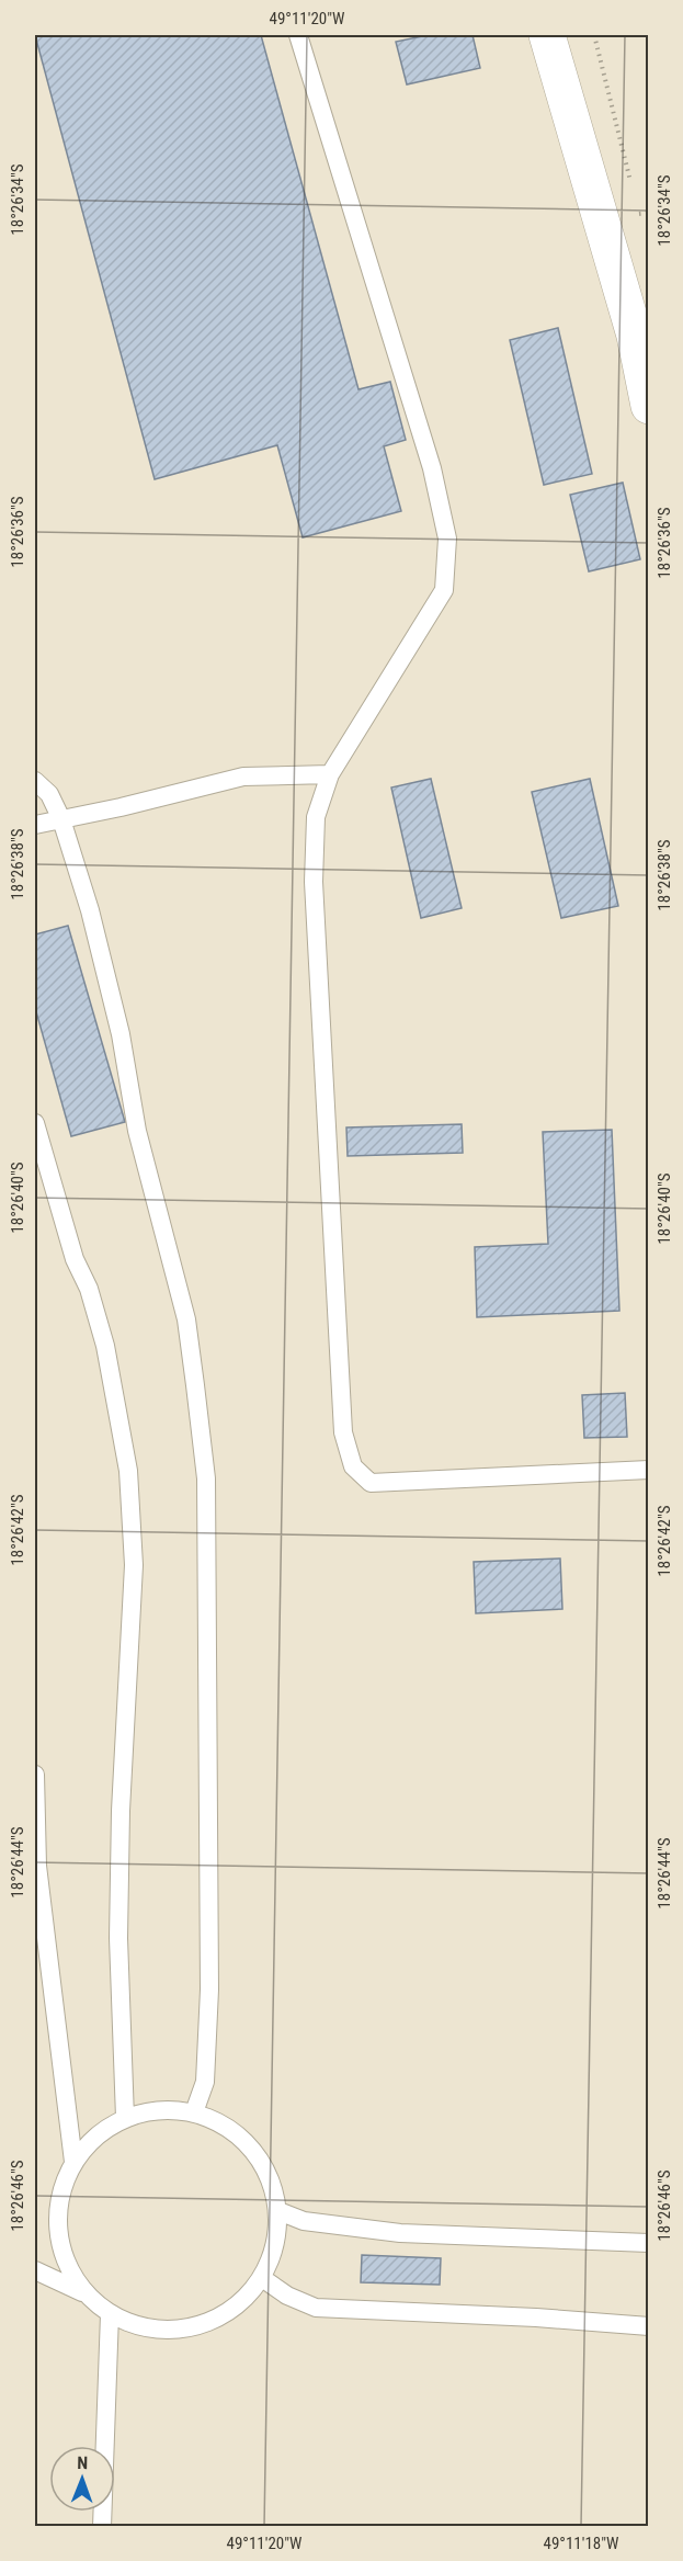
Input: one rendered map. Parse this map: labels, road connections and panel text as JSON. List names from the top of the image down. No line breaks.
{"north":"top","coordinates":["49°11'20\"W","18°26'34\"S","18°26'36\"S","18°26'38\"S","18°26'40\"S","18°26'42\"S","18°26'44\"S","18°26'46\"S","49°11'18\"W"]}
